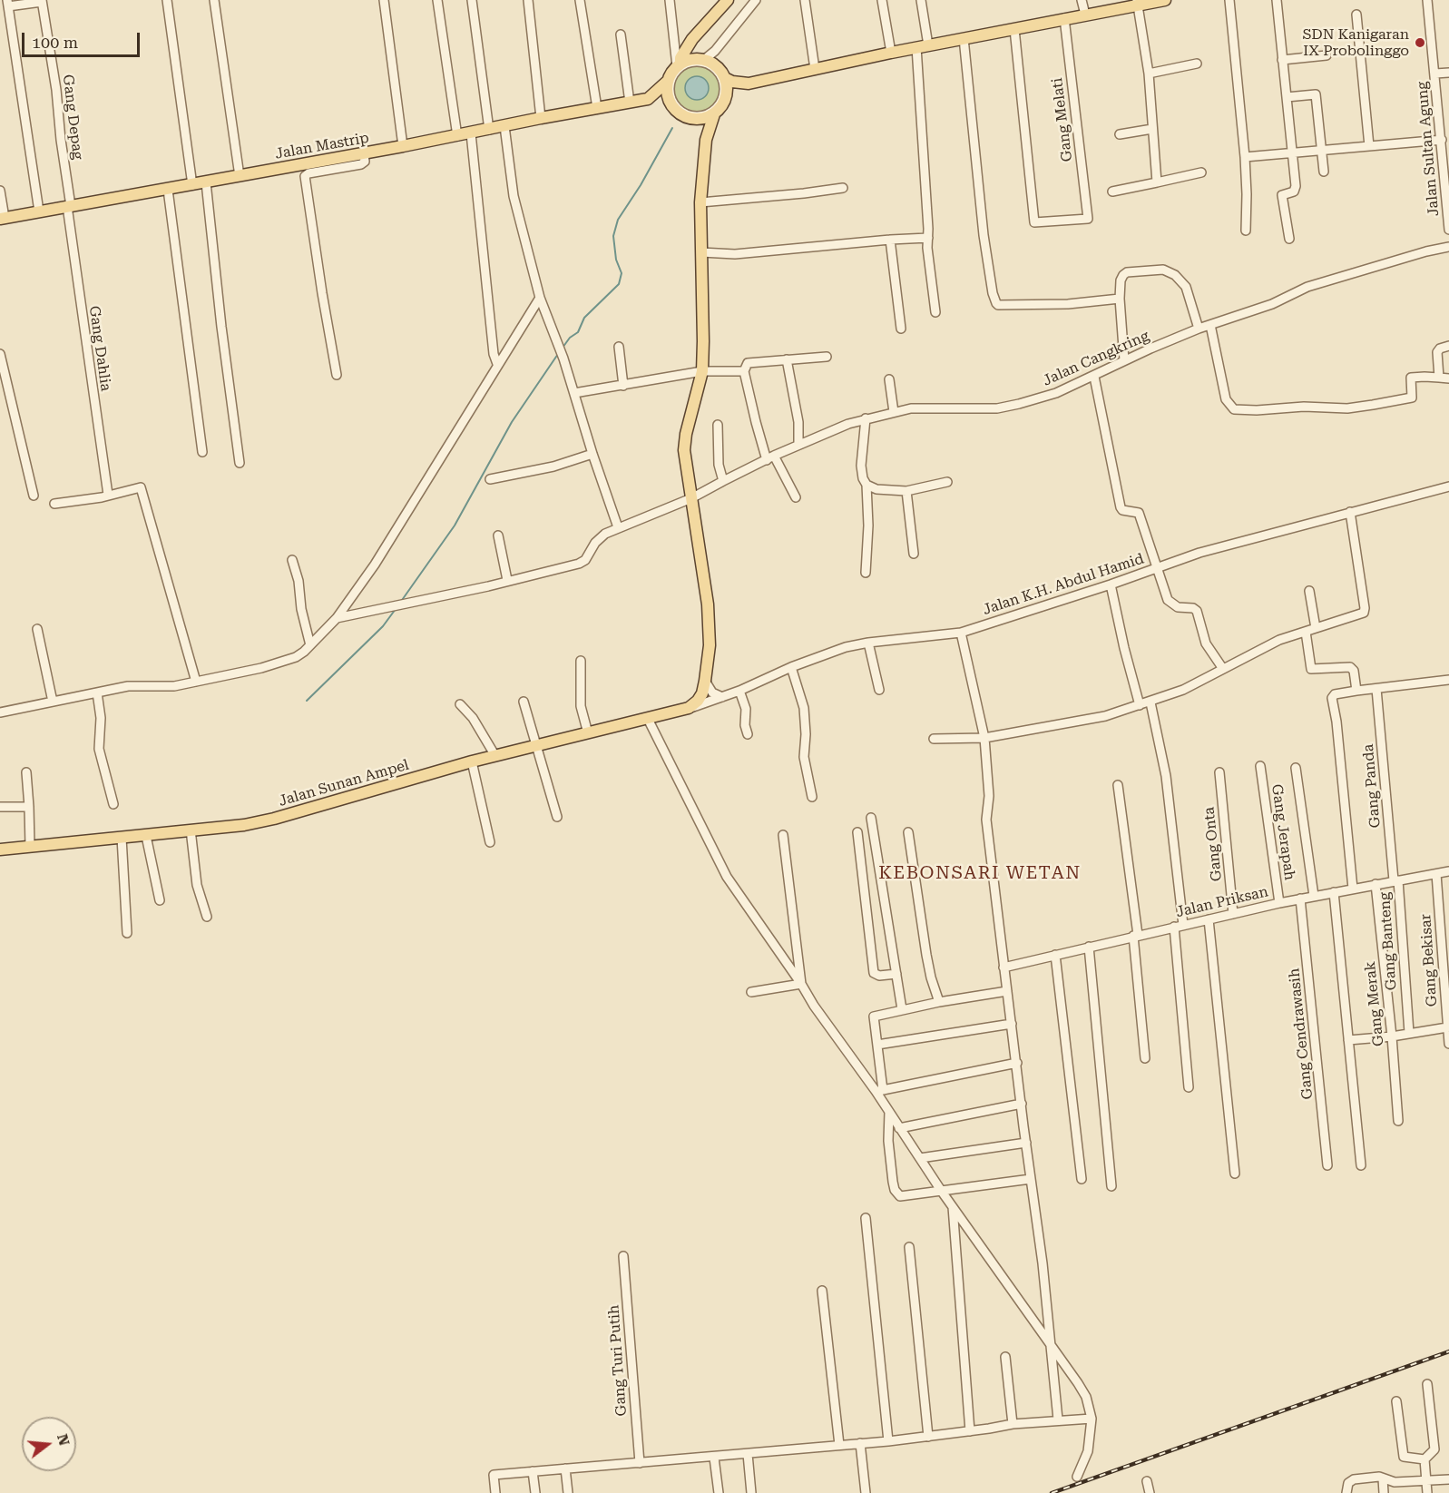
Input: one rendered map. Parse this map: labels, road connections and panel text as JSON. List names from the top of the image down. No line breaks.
{"streets":{"main road":["Jalan Mastrip","Jalan Sunan Ampel"],"street":["Gang Depag","Gang Melati","Jalan Sultan Agung","Gang Dahlia","Jalan Cangkring","Jalan K.H. Abdul Hamid","Gang Panda","Gang Jerapah","Gang Onta","Jalan Priksan","Gang Banteng","Gang Bekisar","Gang Merak","Gang Cendrawasih","Gang Turi Putih"]},"crossings":[["Gang Depag","Jalan Mastrip"],["Gang Depag","Gang Dahlia"],["Jalan Mastrip","Gang Dahlia"],["Jalan K.H. Abdul Hamid","Jalan Sunan Ampel"],["Gang Panda","Jalan Priksan"],["Gang Panda","Gang Banteng"],["Gang Jerapah","Jalan Priksan"],["Gang Onta","Jalan Priksan"],["Jalan Priksan","Gang Banteng"],["Jalan Priksan","Gang Bekisar"],["Jalan Priksan","Gang Merak"],["Jalan Priksan","Gang Cendrawasih"]],"districts":["KEBONSARI WETAN"],"places":["SDN Kanigaran IX Probolinggo"],"scale_bar":"100 m","north":"right"}
